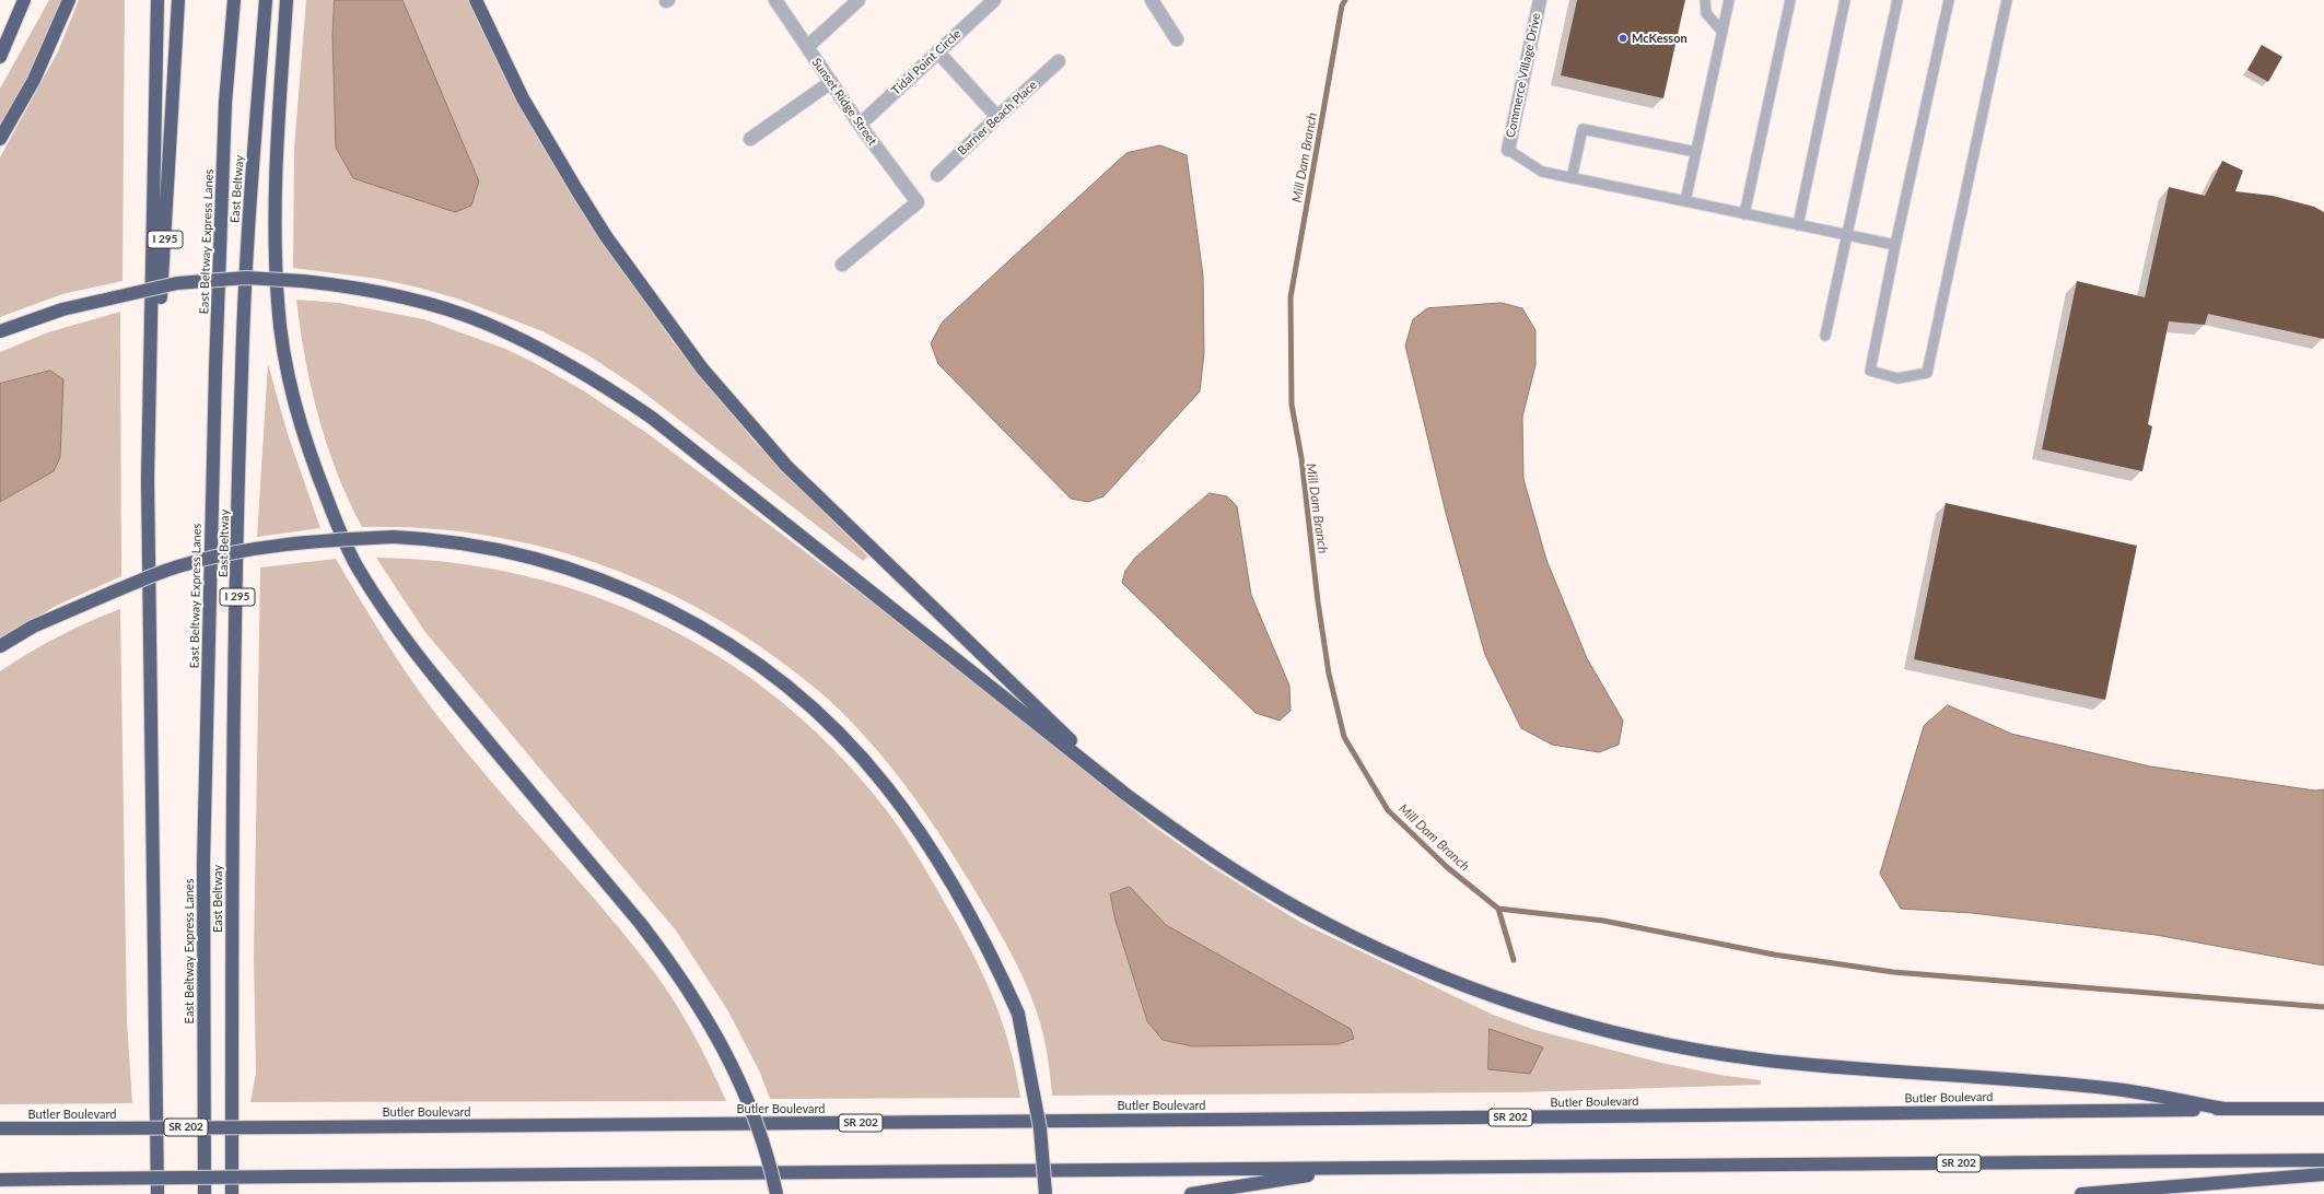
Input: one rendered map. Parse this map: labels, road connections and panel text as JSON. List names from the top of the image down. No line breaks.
{"streets":{"highway":["East Beltway","I 295","East Beltway Express Lanes","Butler Boulevard","SR 202"],"street":["Tidal Point Circle","Commerce Village Drive","Sunset Ridge Street","Barrier Beach Place"]},"crossings":[["Tidal Point Circle","Sunset Ridge Street"]],"water":["Mill Dam Branch"],"places":["McKesson"]}
